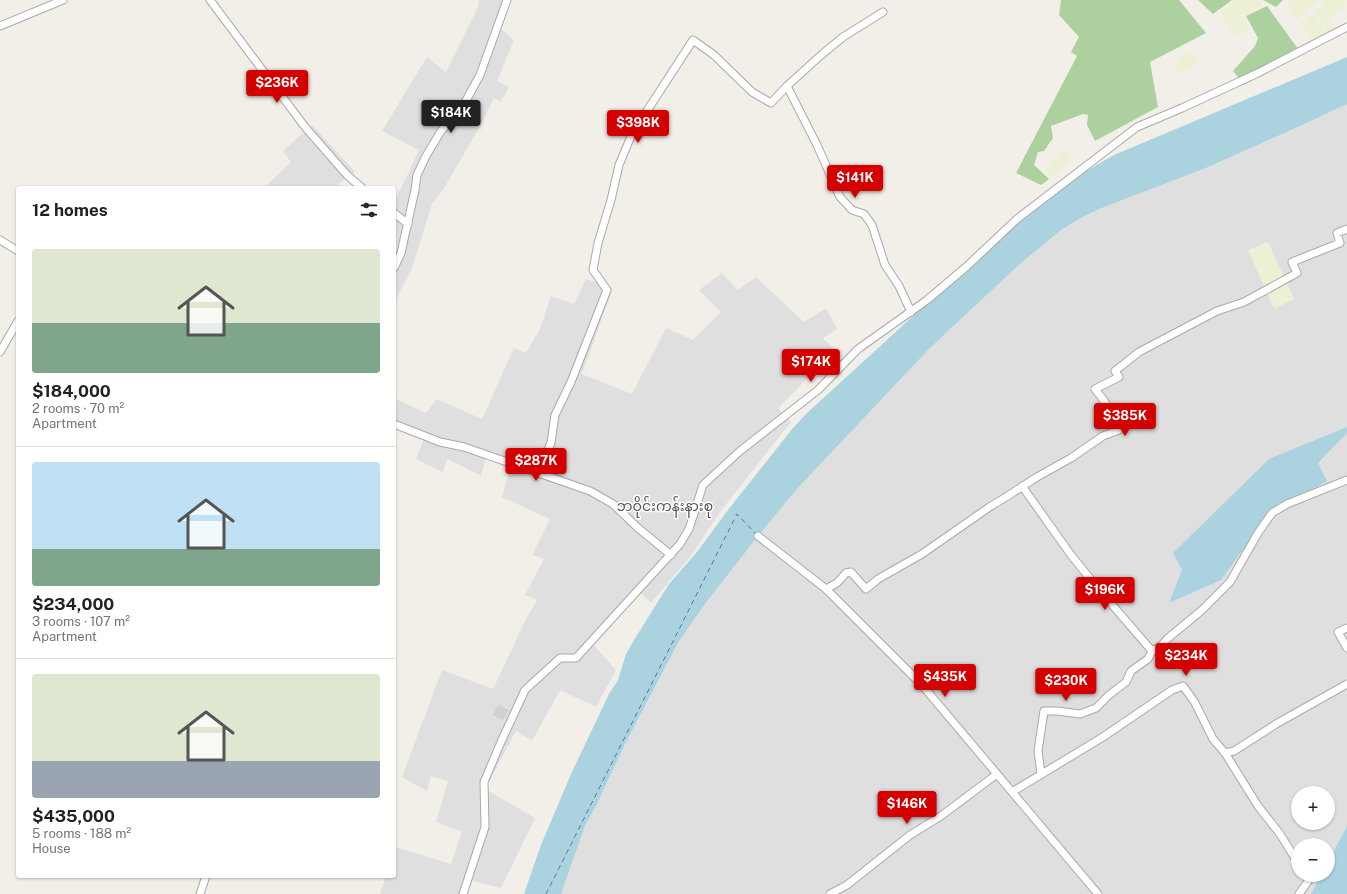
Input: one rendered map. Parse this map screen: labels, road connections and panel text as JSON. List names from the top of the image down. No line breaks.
{"districts":["ဘဝိုင်းကန်းနားစု"],"page":{"price":["$236K","$184K","$398K","$141K","$174K","$385K","$287K","$196K","$234K","$435K","$230K","$146K"],"heading":"12 homes","list":[{"name":"$184,000","note":"2 rooms · 70 m² · Apartment"},{"name":"$234,000","note":"3 rooms · 107 m² · Apartment"},{"name":"$435,000","note":"5 rooms · 188 m² · House"}],"map_buttons":["+","−"]}}
